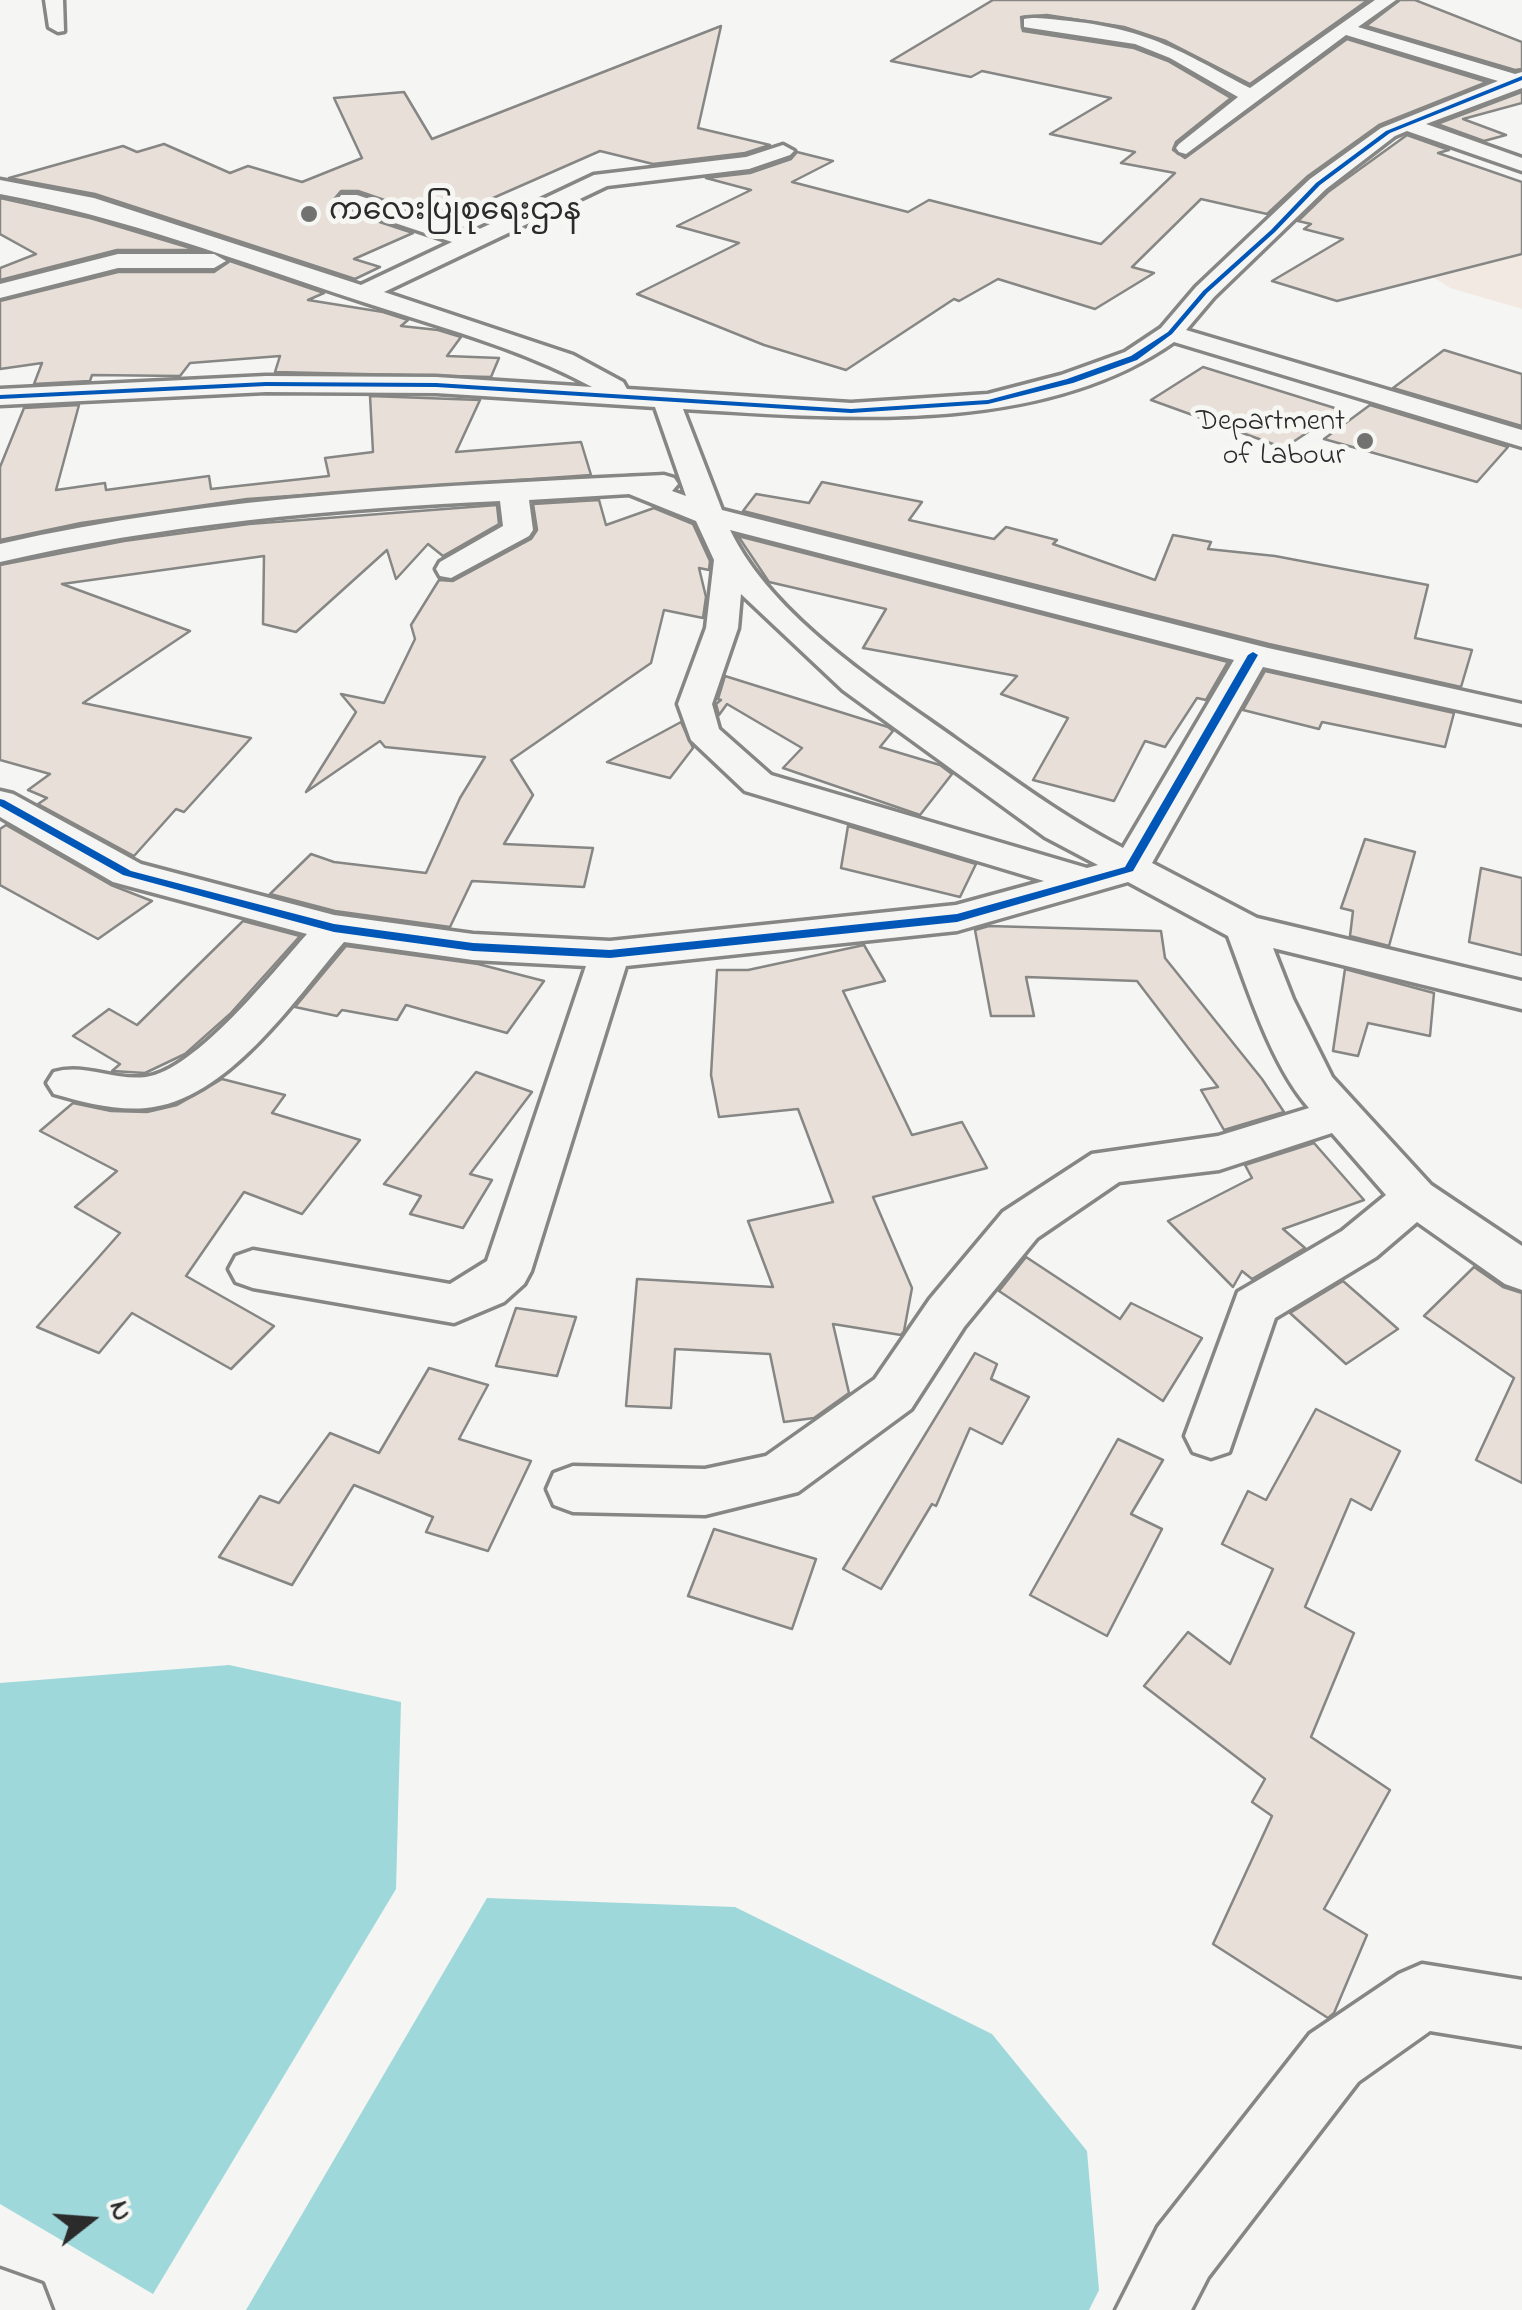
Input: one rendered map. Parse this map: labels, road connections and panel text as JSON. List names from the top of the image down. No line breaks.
{"places":["ကလေးပြုစုရေးဌာန","Department of Labour"],"north":"right"}
